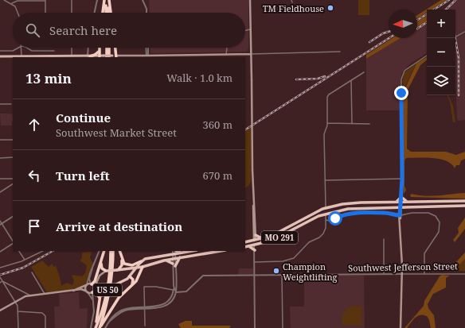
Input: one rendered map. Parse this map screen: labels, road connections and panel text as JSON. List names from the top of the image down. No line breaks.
{"streets":{"highway":["MO 291","US 50"],"street":["Southwest Jefferson Street"]},"places":["TM Fieldhouse","Champion Weightlifting"],"north":"left","page":{"map_buttons":["+","−"],"search":"Search here","heading":["13 min","Walk · 1.0 km"],"list":[["Continue","Southwest Market Street","360 m"],["Turn left","670 m"],"Arrive at destination"]}}
